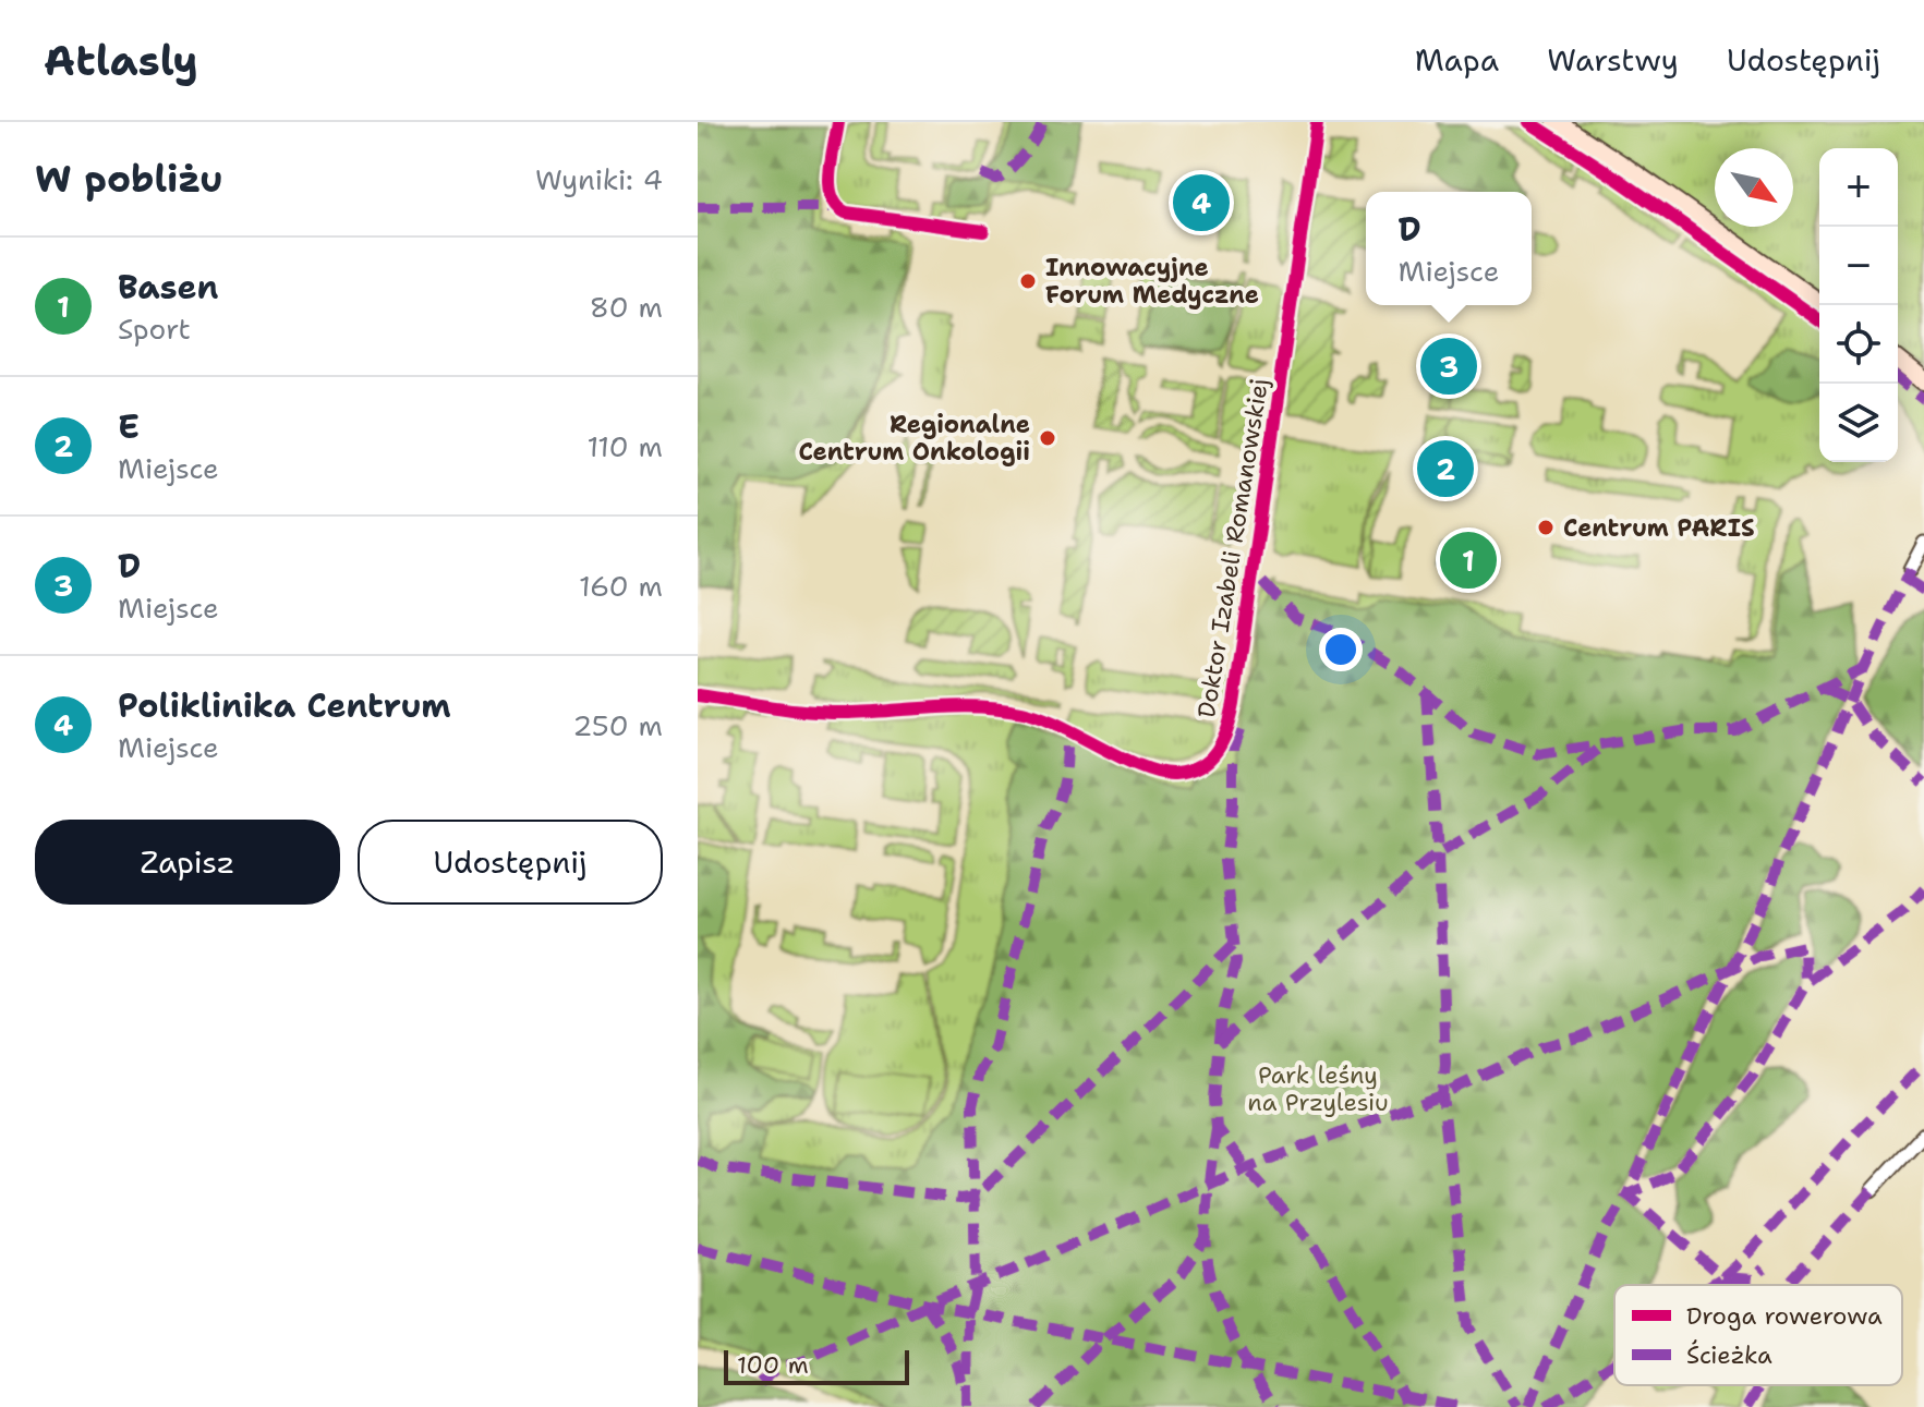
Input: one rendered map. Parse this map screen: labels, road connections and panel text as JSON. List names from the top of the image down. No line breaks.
{"streets":{"street":["Doktor Izabeli Romanowskiej"]},"parks":["Park leśny na Przylesiu"],"places":["Innowacyjne Forum Medyczne","Regionalne Centrum Onkologii","Centrum PARIS"],"legend":["Droga rowerowa","Ścieżka"],"scale_bar":"100 m","north":"bottom right","page":{"header":"Atlasly","nav":["Mapa","Warstwy","Udostępnij"],"heading":["W pobliżu","Wyniki: 4"],"map_buttons":["+","−"],"pins":["4","3","2","1"],"popup":["D","Miejsce"],"list":[{"mark":"1","name":"Basen","note":"Sport","value":"80 m"},{"mark":"2","name":"E","note":"Miejsce","value":"110 m"},{"mark":"3","name":"D","note":"Miejsce","value":"160 m"},{"mark":"4","name":"Poliklinika Centrum","note":"Miejsce","value":"250 m"}],"buttons":["Zapisz","Udostępnij"],"scale":"100 m"}}
